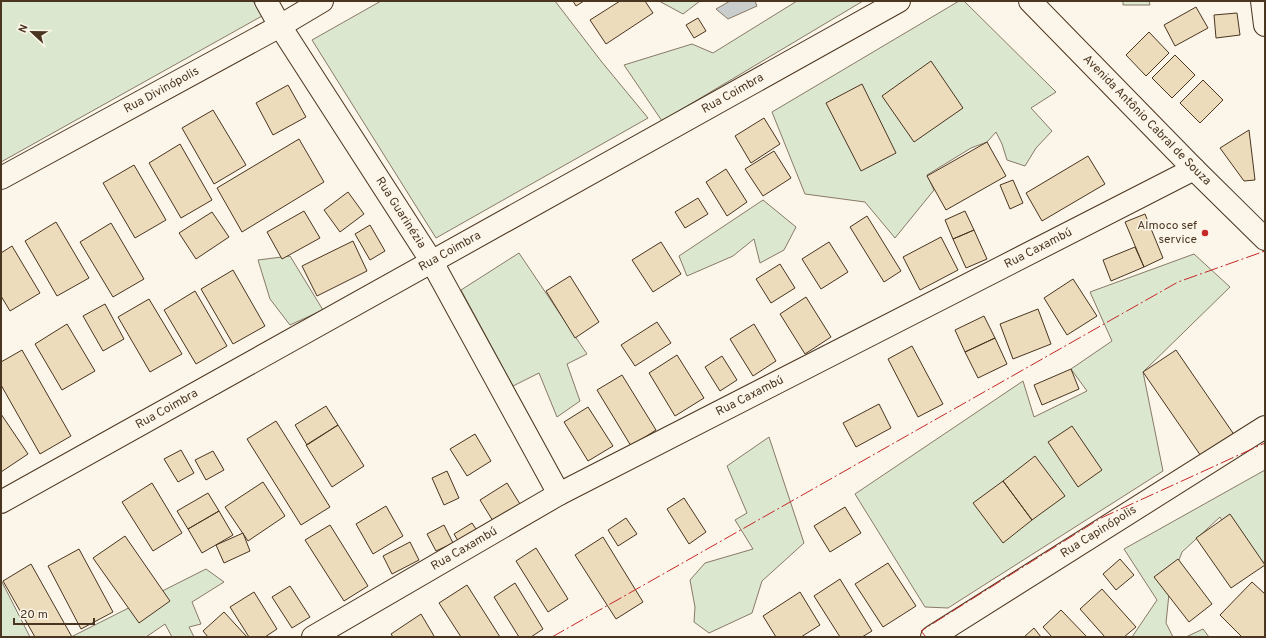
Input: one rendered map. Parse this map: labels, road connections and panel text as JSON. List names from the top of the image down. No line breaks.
{"streets":{"street":["Rua Divinópolis","Rua Coimbra","Avenida Antônio Cabral de Souza","Rua Guarinézia","Rua Caxambú","Rua Capinópolis"]},"crossings":[["Rua Divinópolis","Rua Guarinézia"],["Rua Coimbra","Rua Guarinézia"],["Avenida Antônio Cabral de Souza","Rua Caxambú"],["Rua Guarinézia","Rua Caxambú"]],"places":["Almoco sef service"],"scale_bar":"20 m","north":"left"}
